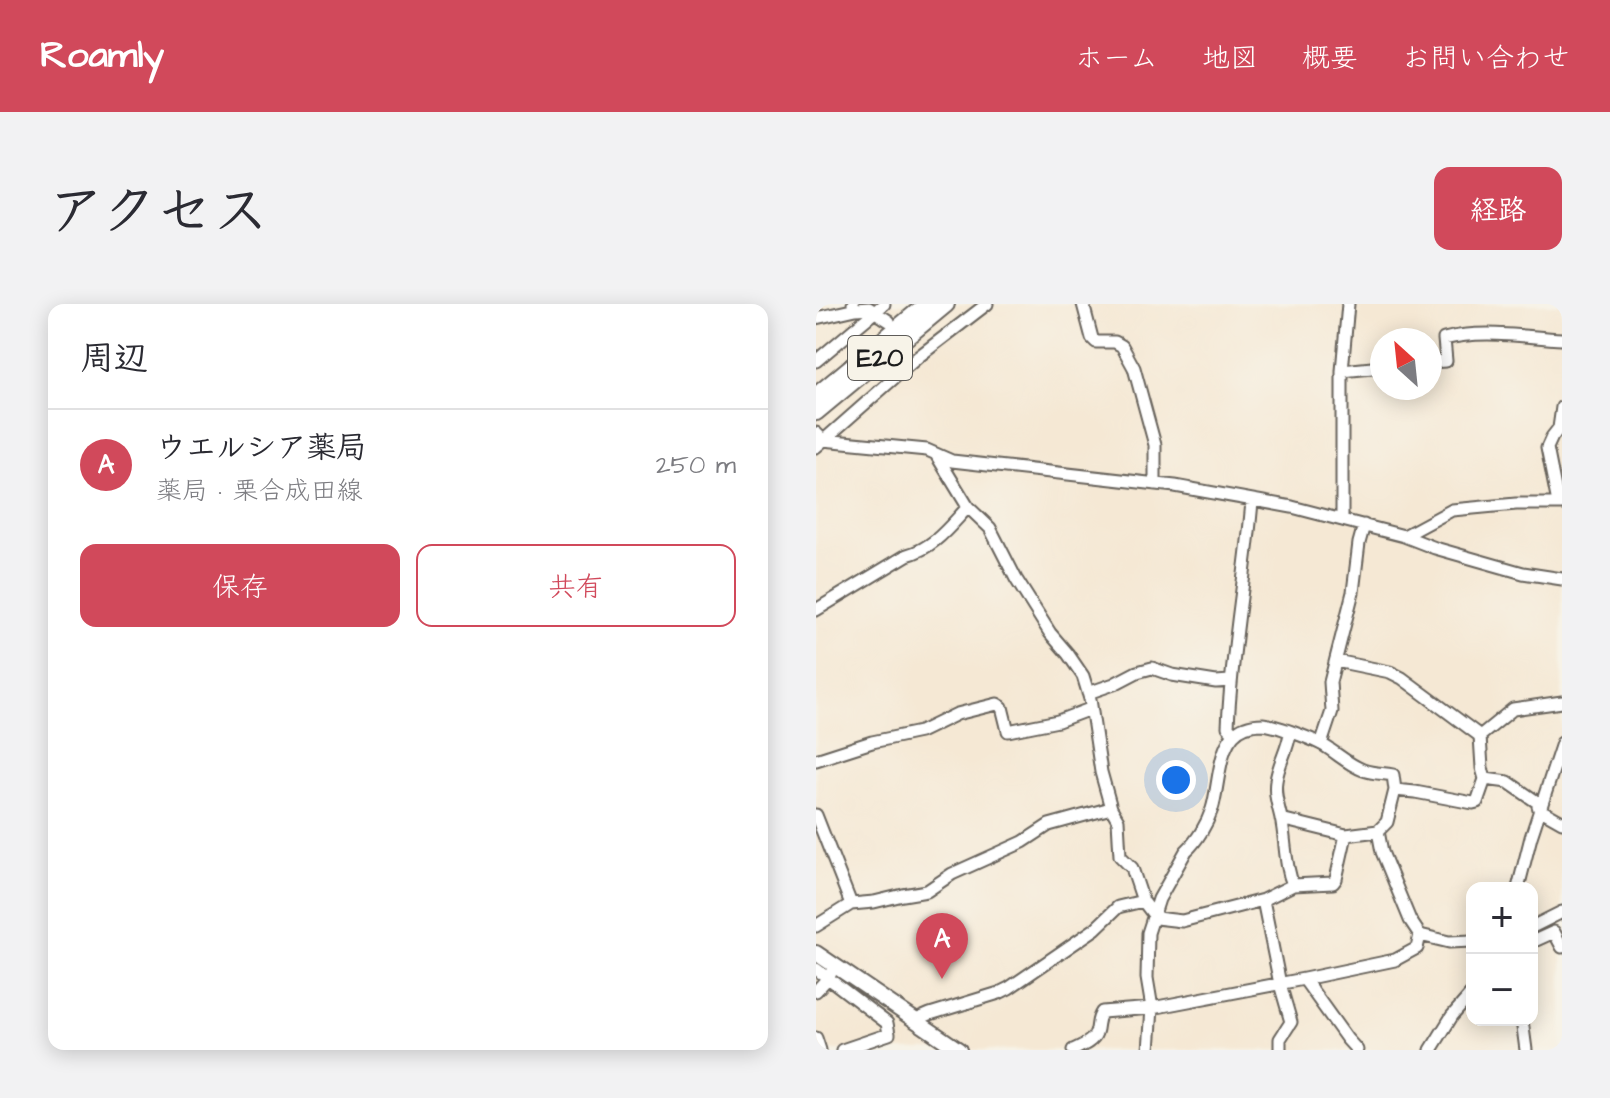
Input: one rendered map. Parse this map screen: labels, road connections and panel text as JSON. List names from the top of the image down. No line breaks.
{"streets":{"highway":["E20"]},"north":"top left","page":{"header":"Roamly","nav":["ホーム","地図","概要","お問い合わせ"],"title":"アクセス","buttons":["経路",["保存","共有"]],"heading":"周辺","list":[{"mark":"A","name":"ウエルシア薬局","note":"薬局 · 栗合成田線","value":"250 m"}],"map_buttons":["+","−"],"pins":"A"}}
